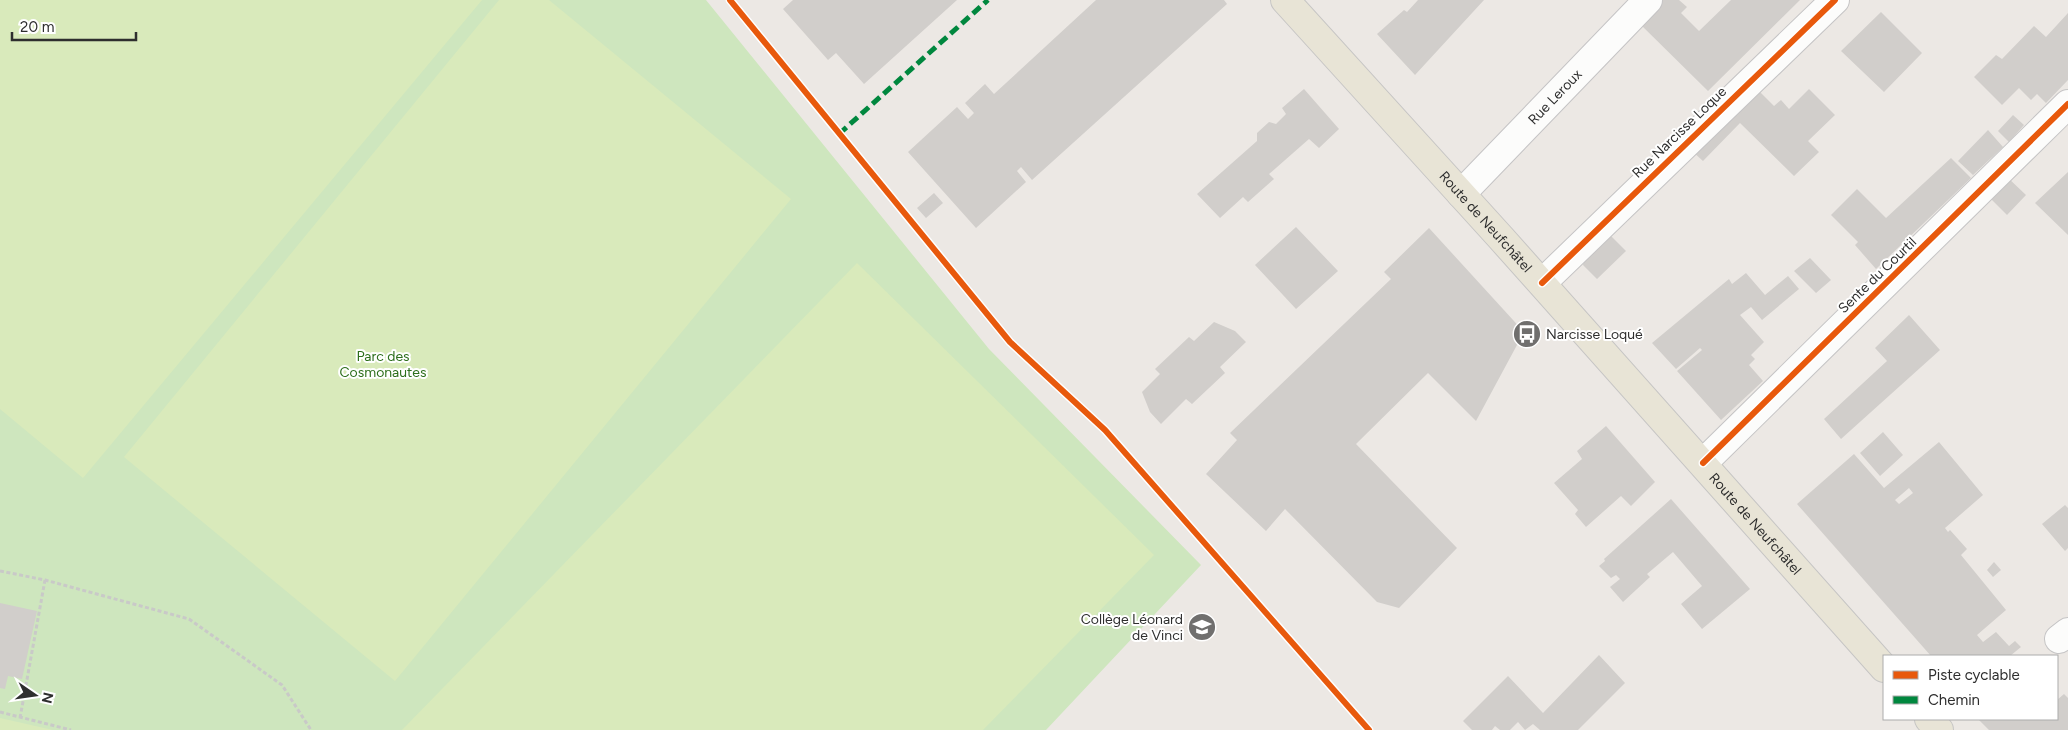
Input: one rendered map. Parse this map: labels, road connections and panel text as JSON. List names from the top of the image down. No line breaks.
{"streets":{"main road":["Route de Neufchâtel"],"street":["Rue Leroux","Rue Narcisse Loque","Sente du Courtil"]},"crossings":[["Rue Leroux","Route de Neufchâtel"],["Rue Narcisse Loque","Route de Neufchâtel"],["Route de Neufchâtel","Sente du Courtil"]],"parks":["Parc des Cosmonautes"],"places":{"bus stop":["Narcisse Loqué"],"school or university":["Collège Léonard de Vinci"]},"legend":["Piste cyclable","Chemin"],"scale_bar":"20 m","north":"right"}
